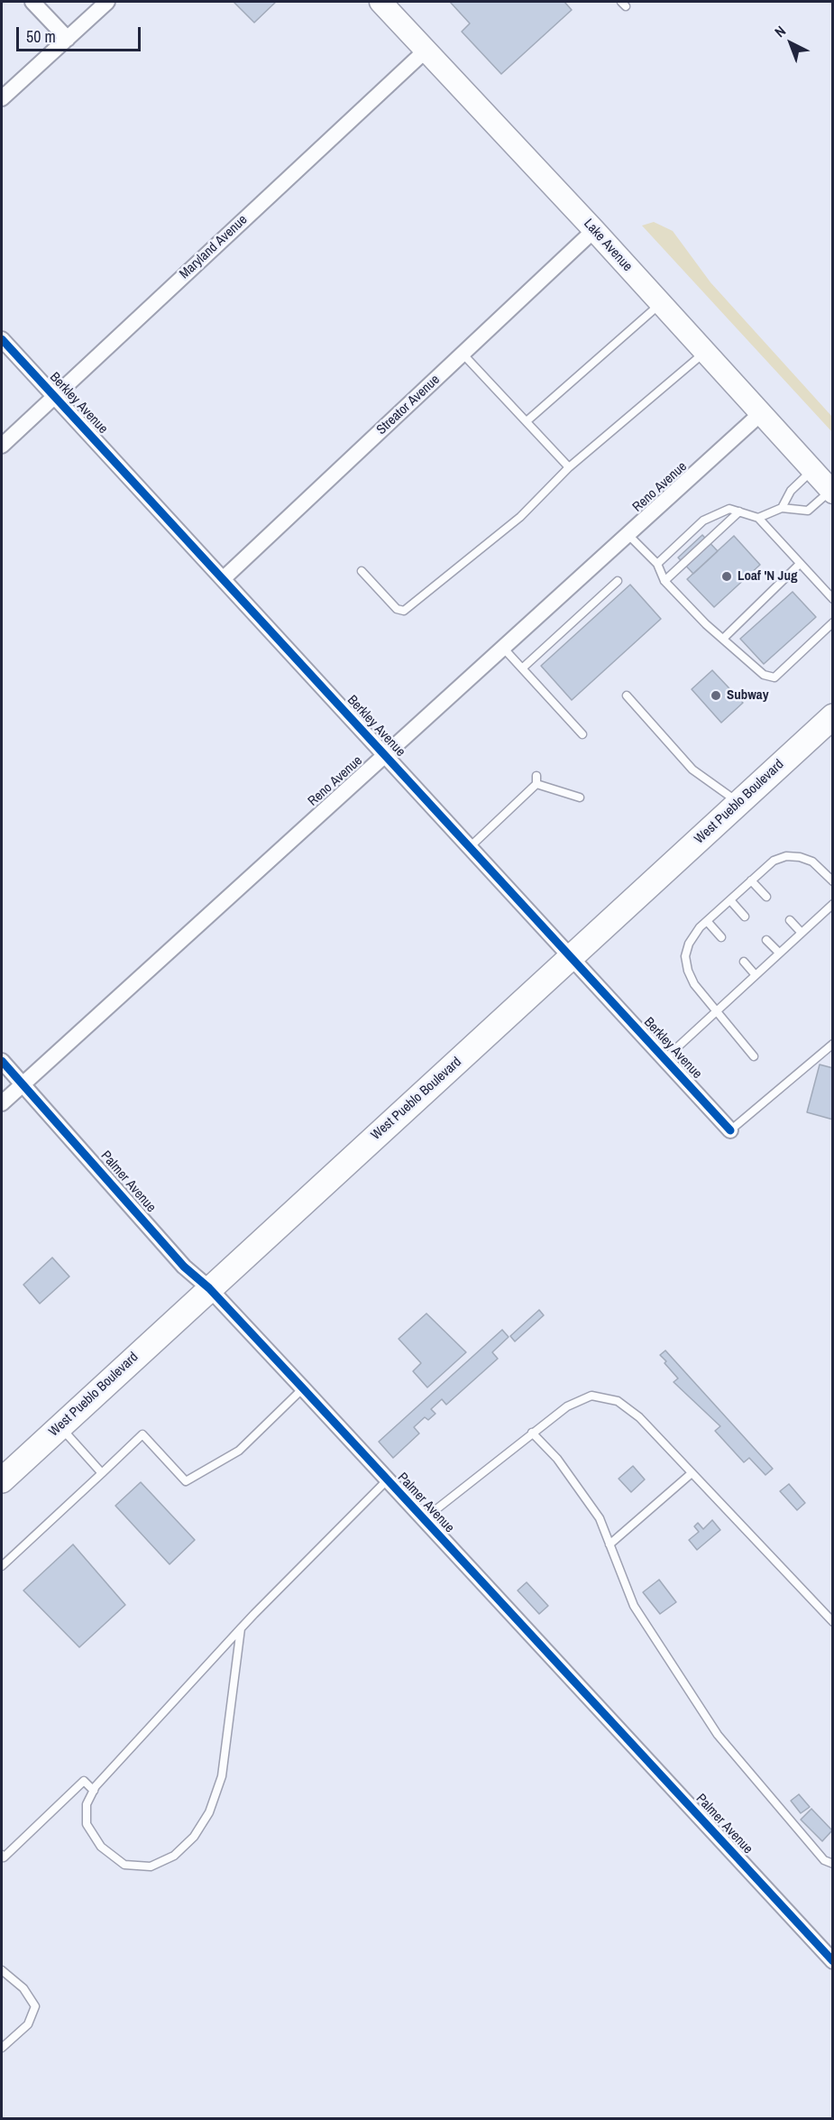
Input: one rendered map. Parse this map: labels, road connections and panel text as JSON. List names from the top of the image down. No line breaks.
{"streets":{"main road":["Lake Avenue","West Pueblo Boulevard"],"street":["Maryland Avenue","Berkley Avenue","Streator Avenue","Reno Avenue","Palmer Avenue"]},"crossings":[["Lake Avenue","Maryland Avenue"],["Lake Avenue","Streator Avenue"],["Lake Avenue","Reno Avenue"],["Maryland Avenue","Berkley Avenue"],["Berkley Avenue","Streator Avenue"],["Berkley Avenue","Reno Avenue"],["Berkley Avenue","West Pueblo Boulevard"],["Reno Avenue","Palmer Avenue"],["West Pueblo Boulevard","Palmer Avenue"]],"places":["Loaf 'N Jug","Subway"],"scale_bar":"50 m","north":"top left"}
